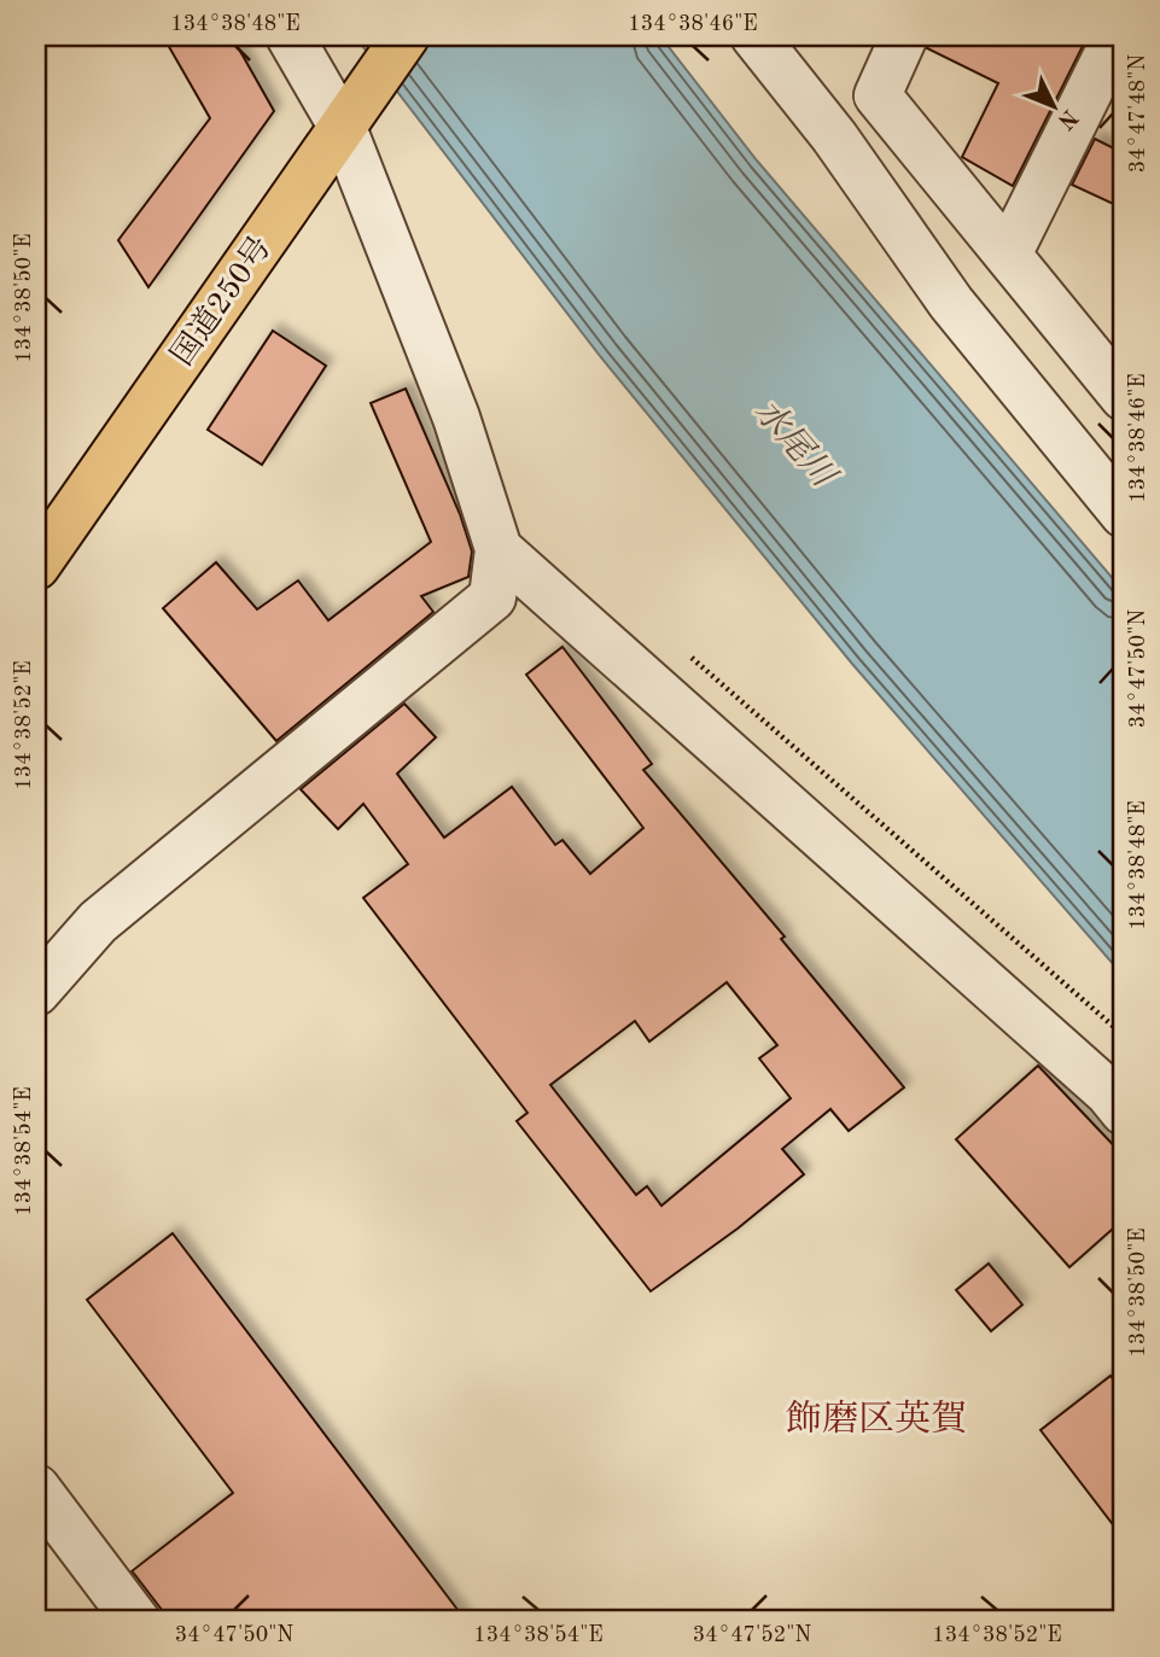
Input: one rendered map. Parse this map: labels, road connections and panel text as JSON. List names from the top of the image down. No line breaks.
{"streets":{"highway":["国道250号"]},"districts":["飾磨区英賀"],"water":["水尾川"],"north":"bottom right","coordinates":["134°38'48\"E","134°38'46\"E","34°47'48\"N","134°38'50\"E","34°47'50\"N","134°38'52\"E","134°38'54\"E","34°47'52\"N"]}
